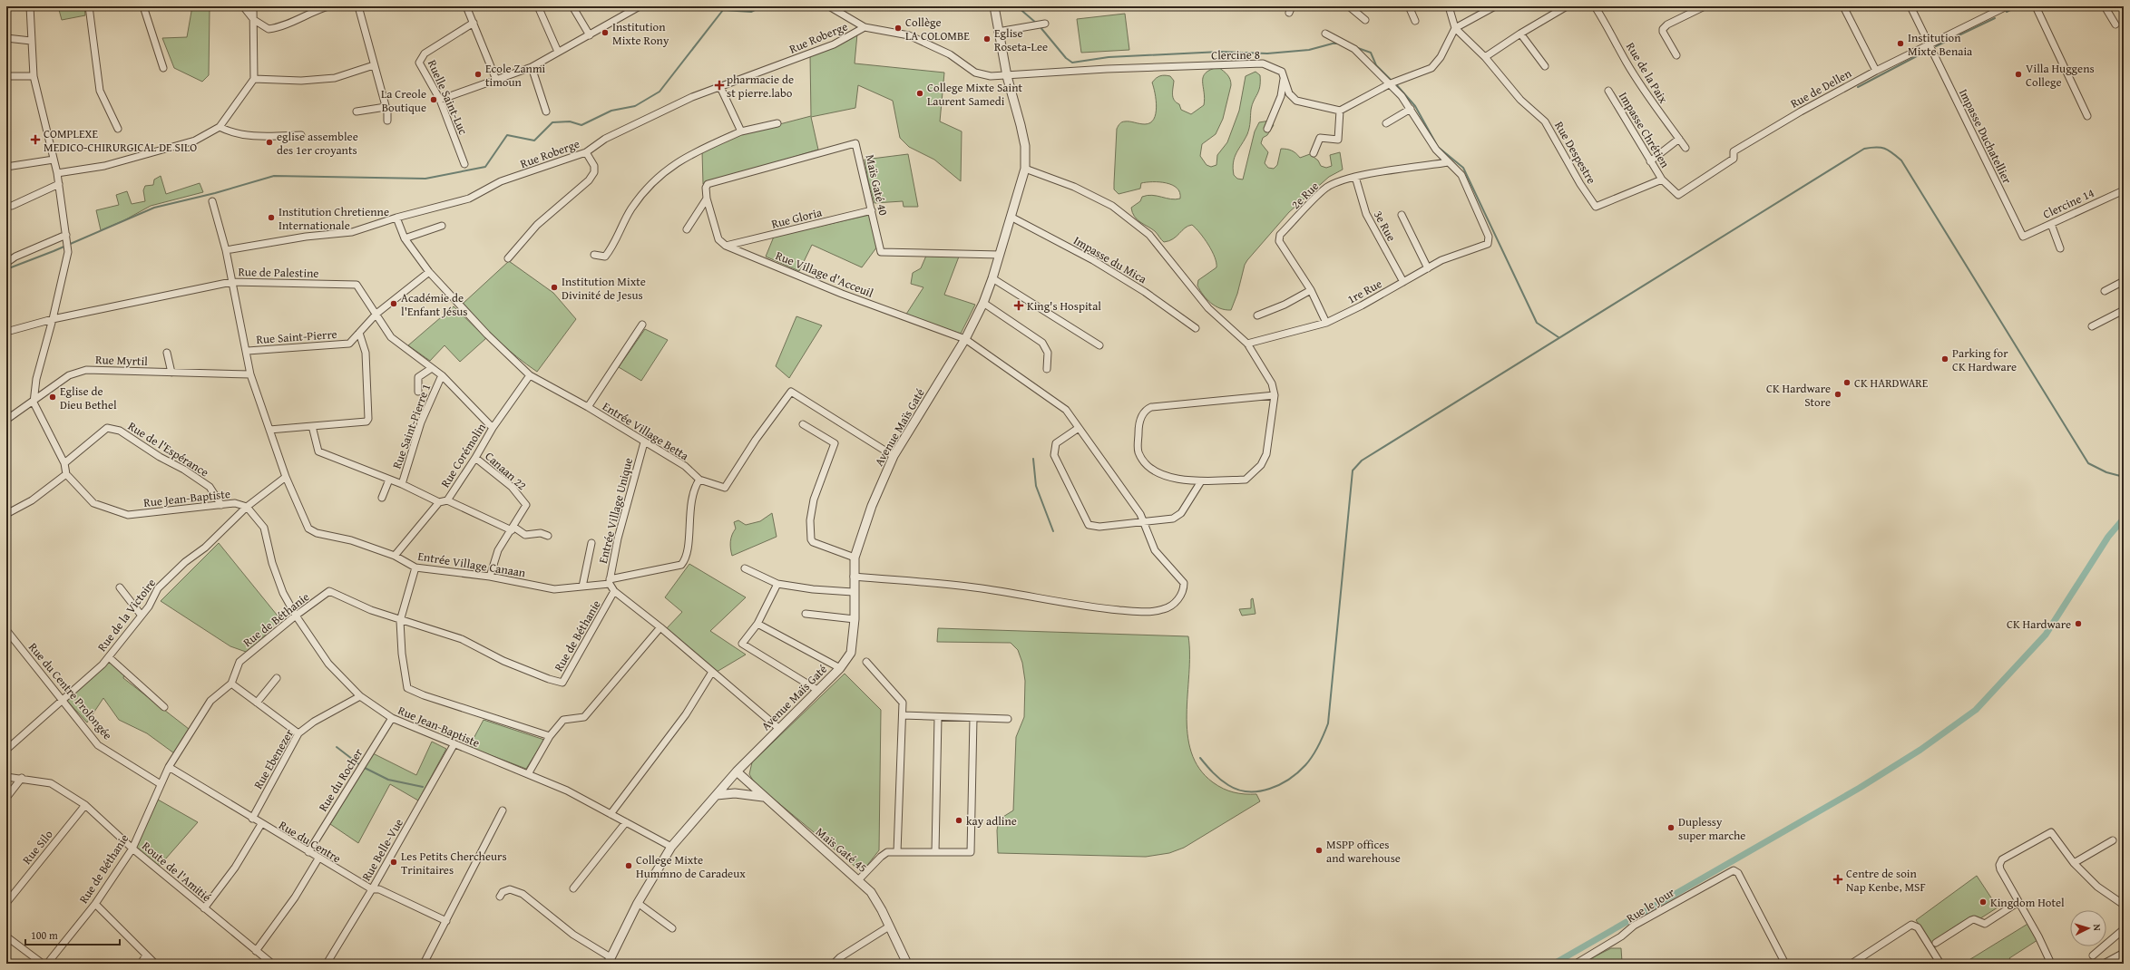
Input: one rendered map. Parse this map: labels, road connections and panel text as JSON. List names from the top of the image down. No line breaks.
{"streets":{"street":["Rue Roberge","Clercine 8","Rue de la Paix","Rue de Dellen","Ruelle Saint-Luc","Impasse Chrétien","Impasse Duchatellier","Rue Despestre","Maïs Gaté 40","2e Rue","Clercine 14","Rue Gloria","3e Rue","Impasse du Mica","Rue de Palestine","Rue Village d'Acceuil","1re Rue","Rue Saint-Pierre","Rue Myrtil","Rue Saint-Pierre 1","Avenue Maïs Gaté","Entrée Village Betta","Rue de l'Espérance","Rue Corémolin","Canaan 22","Rue Jean-Baptiste","Entrée Village Unique","Entrée Village Canaan","Rue de la Victoire","Rue de Béthanie","Rue du Centre Prolongée","Rue Ebenezer","Rue du Rocher","Rue du Centre","Rue Silo","Rue Belle-Vue","Maïs Gaté 45","Route de l'Amitié","Rue le Jour"]},"crossings":[["Rue Roberge","Entrée Village Betta"],["Rue Roberge","Entrée Village Canaan"],["Clercine 8","Avenue Maïs Gaté"],["Rue de Dellen","Impasse Chrétien"],["Rue de Dellen","Impasse Duchatellier"],["Rue de Dellen","Rue Despestre"],["Impasse Chrétien","Rue Despestre"],["Impasse Duchatellier","Clercine 14"],["Maïs Gaté 40","Rue Gloria"],["Maïs Gaté 40","Avenue Maïs Gaté"],["2e Rue","3e Rue"],["2e Rue","1re Rue"],["Rue Gloria","Rue Village d'Acceuil"],["3e Rue","1re Rue"],["Impasse du Mica","Avenue Maïs Gaté"],["Rue de Palestine","Rue Saint-Pierre"],["Rue de Palestine","Rue Saint-Pierre 1"],["Rue de Palestine","Rue Corémolin"],["Rue de Palestine","Entrée Village Canaan"],["Rue Village d'Acceuil","Avenue Maïs Gaté"],["Rue Saint-Pierre","Entrée Village Betta"],["Rue Saint-Pierre","Entrée Village Canaan"],["Rue Myrtil","Entrée Village Canaan"],["Avenue Maïs Gaté","Entrée Village Betta"],["Avenue Maïs Gaté","Rue Jean-Baptiste"],["Avenue Maïs Gaté","Maïs Gaté 45"],["Entrée Village Betta","Rue Corémolin"],["Entrée Village Betta","Entrée Village Unique"],["Rue de l'Espérance","Rue Jean-Baptiste"],["Rue Corémolin","Canaan 22"],["Rue Corémolin","Entrée Village Canaan"],["Canaan 22","Entrée Village Canaan"],["Rue Jean-Baptiste","Rue de la Victoire"],["Rue Jean-Baptiste","Rue de Béthanie"],["Rue Jean-Baptiste","Rue Ebenezer"],["Rue Jean-Baptiste","Rue du Rocher"],["Rue Jean-Baptiste","Rue Belle-Vue"],["Entrée Village Unique","Entrée Village Canaan"],["Entrée Village Canaan","Rue de la Victoire"],["Rue de la Victoire","Rue du Centre Prolongée"],["Rue de Béthanie","Rue du Centre Prolongée"],["Rue de Béthanie","Rue du Centre"],["Rue de Béthanie","Route de l'Amitié"],["Rue Ebenezer","Rue du Centre"],["Rue du Rocher","Rue du Centre"],["Rue du Centre","Rue Belle-Vue"],["Rue Silo","Route de l'Amitié"]],"places":{"other":["Collège LA COLOMBE","Institution Mixte Rony","Eglise Roseta-Lee","Institution Mixte Benaia","Ecole Zanmi timoun","Villa Huggens College","College Mixte Saint Laurent Samedi","La Creole Boutique","eglise assemblee des 1er croyants","Institution Chretienne Internationale","Institution Mixte Divinité de Jesus","Académie de l'Enfant Jésus","Parking for CK Hardware","CK HARDWARE","CK Hardware Store","Eglise de Dieu Bethel","CK Hardware","kay adline","Duplessy super marche","MSPP offices and warehouse","Les Petits Chercheurs Trinitaires","College Mixte Hummno de Caradeux","Kingdom Hotel"],"health":["pharmacie de st pierre.labo","COMPLEXE MEDICO-CHIRURGICAL DE SILO","King's Hospital","Centre de soin Nap Kenbe, MSF"]},"scale_bar":"100 m","north":"right"}
